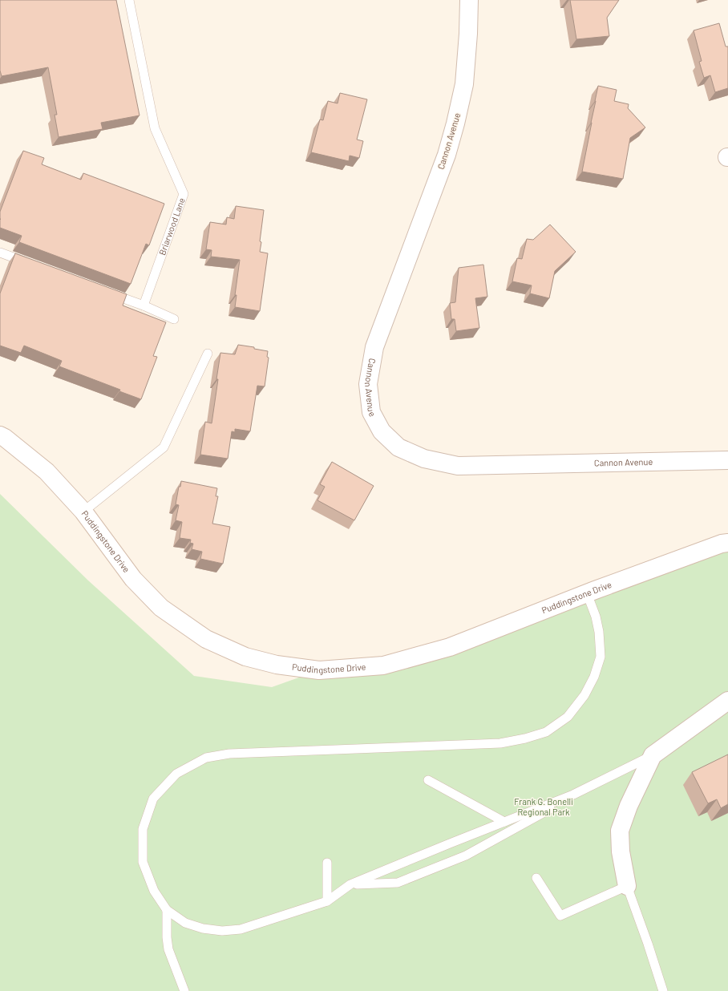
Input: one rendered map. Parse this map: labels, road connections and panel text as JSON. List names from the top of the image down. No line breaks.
{"streets":{"street":["Cannon Avenue","Puddingstone Drive"],"lane":["Briarwood Lane"]},"parks":["Frank G. Bonelli Regional Park"]}
